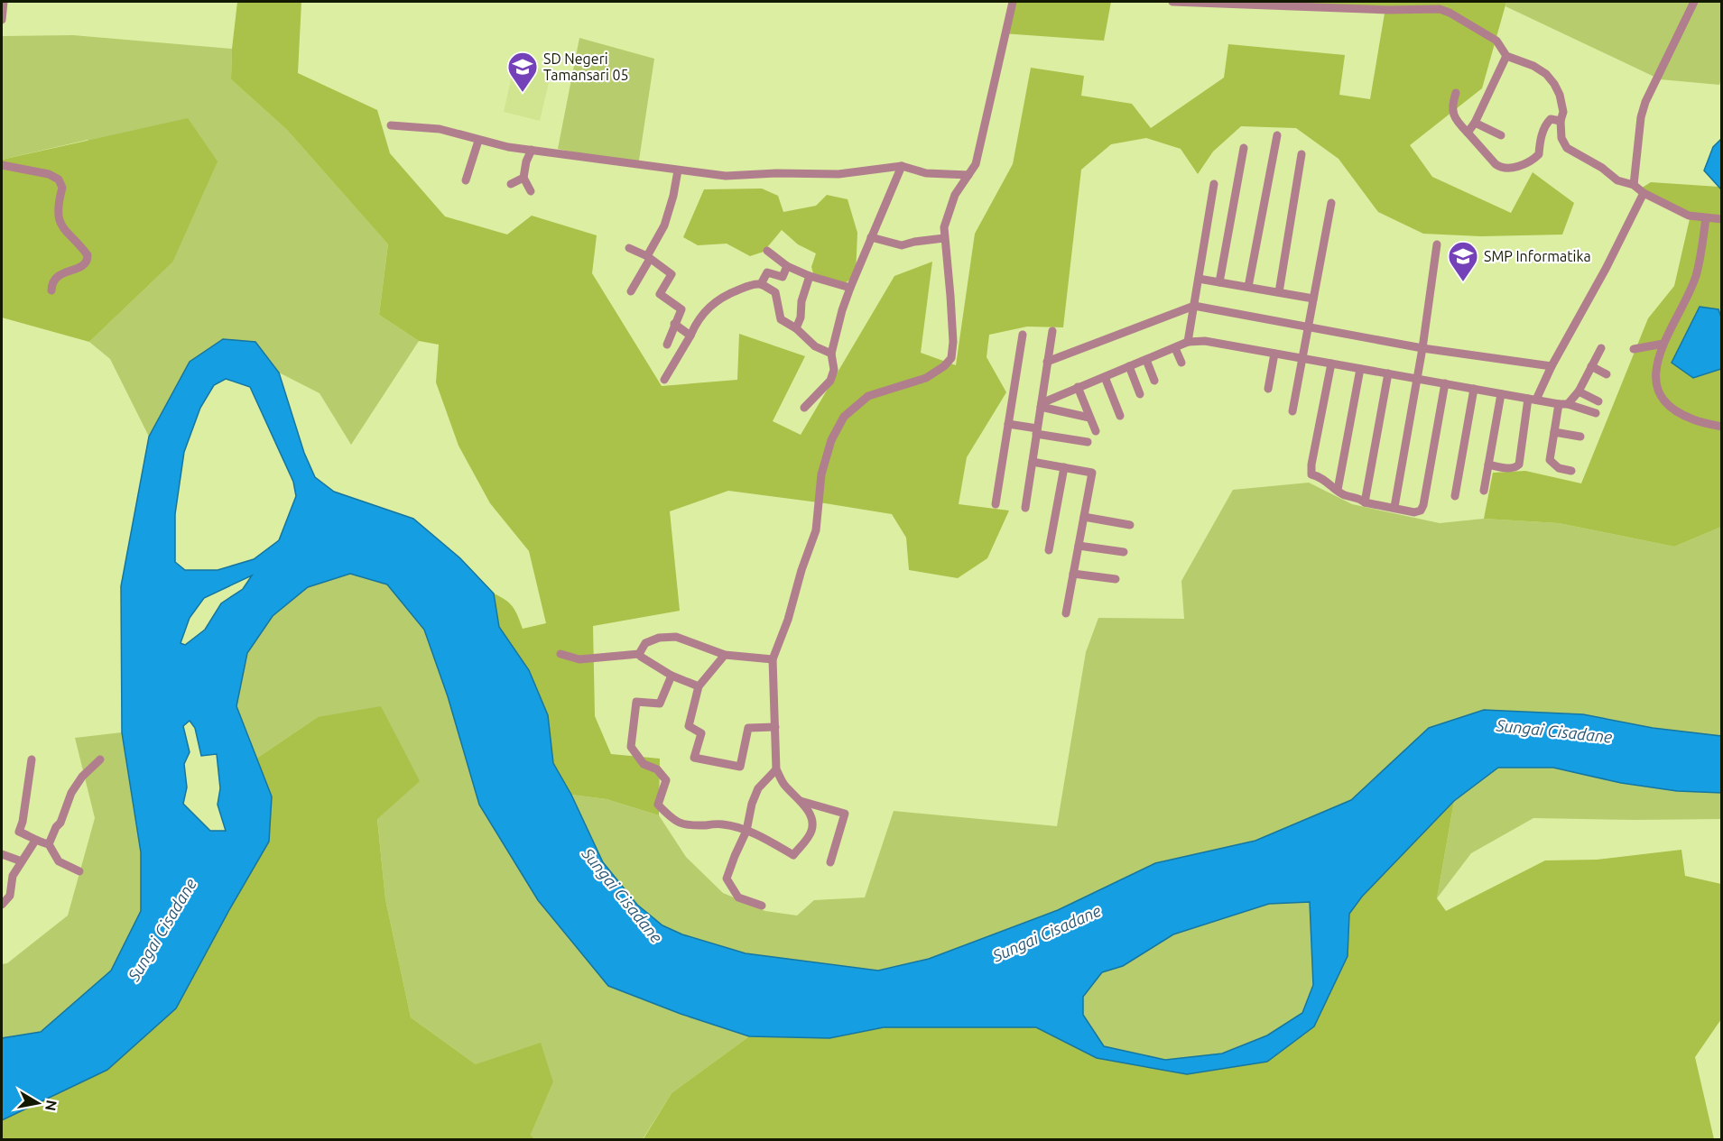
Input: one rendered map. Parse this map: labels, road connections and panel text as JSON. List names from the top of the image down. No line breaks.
{"water":["Sungai Cisadane"],"places":{"school or university":["SD Negeri Tamansari 05","SMP Informatika"]},"north":"right"}
